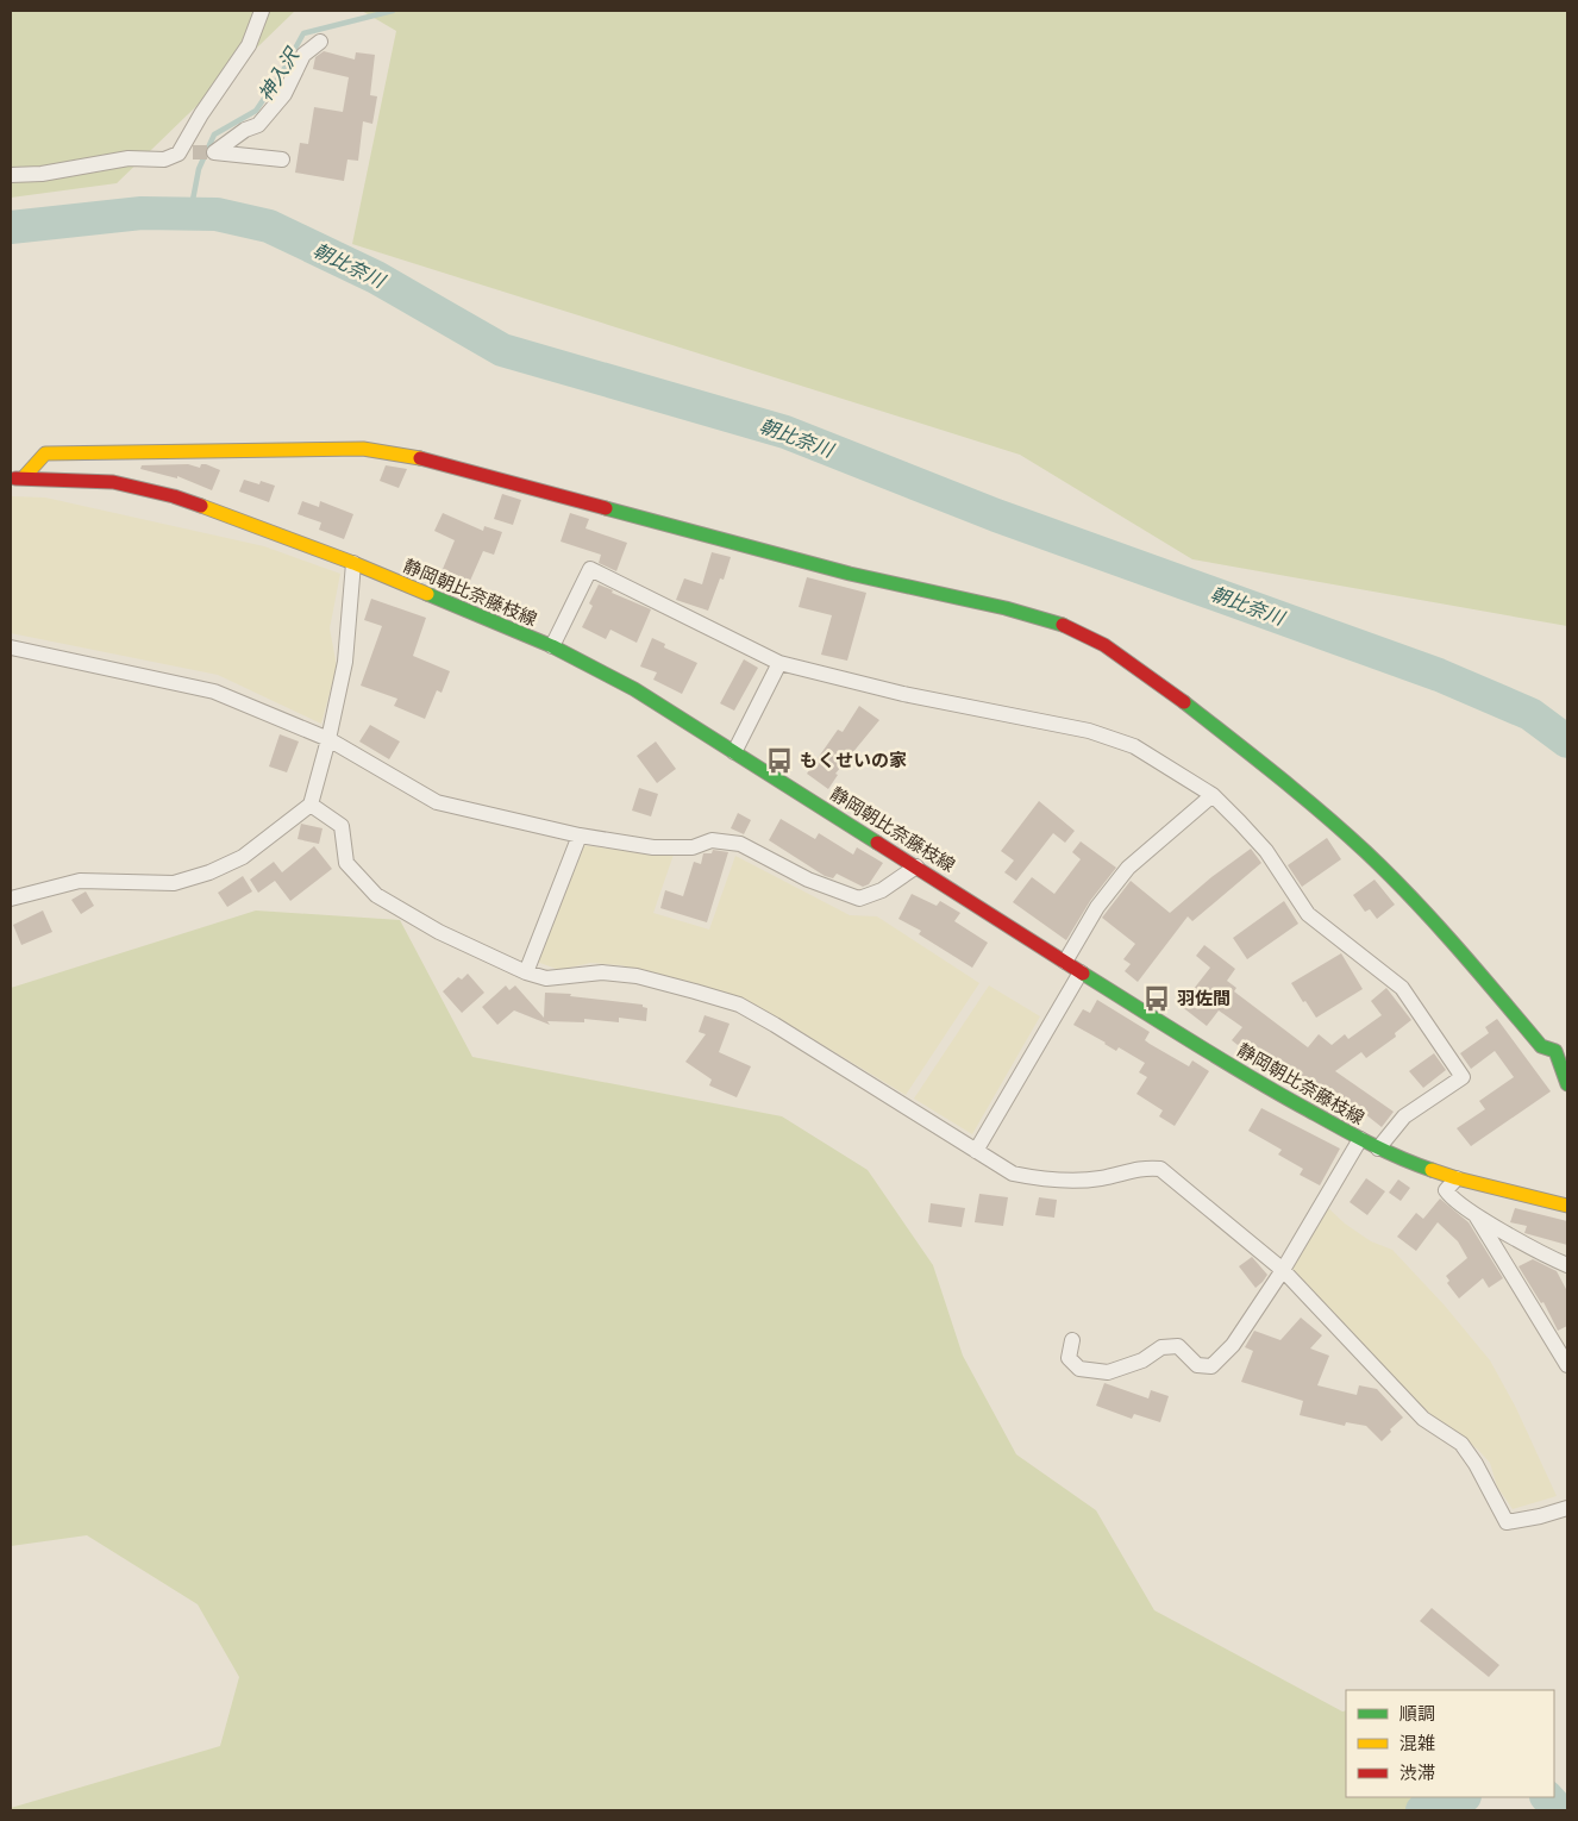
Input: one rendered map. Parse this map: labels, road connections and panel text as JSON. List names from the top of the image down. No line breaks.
{"streets":{"street":["静岡朝比奈藤枝線"]},"water":["神入沢","朝比奈川"],"places":{"bus stop":["もくせいの家","羽佐間"]},"legend":["順調","混雑","渋滞"]}
